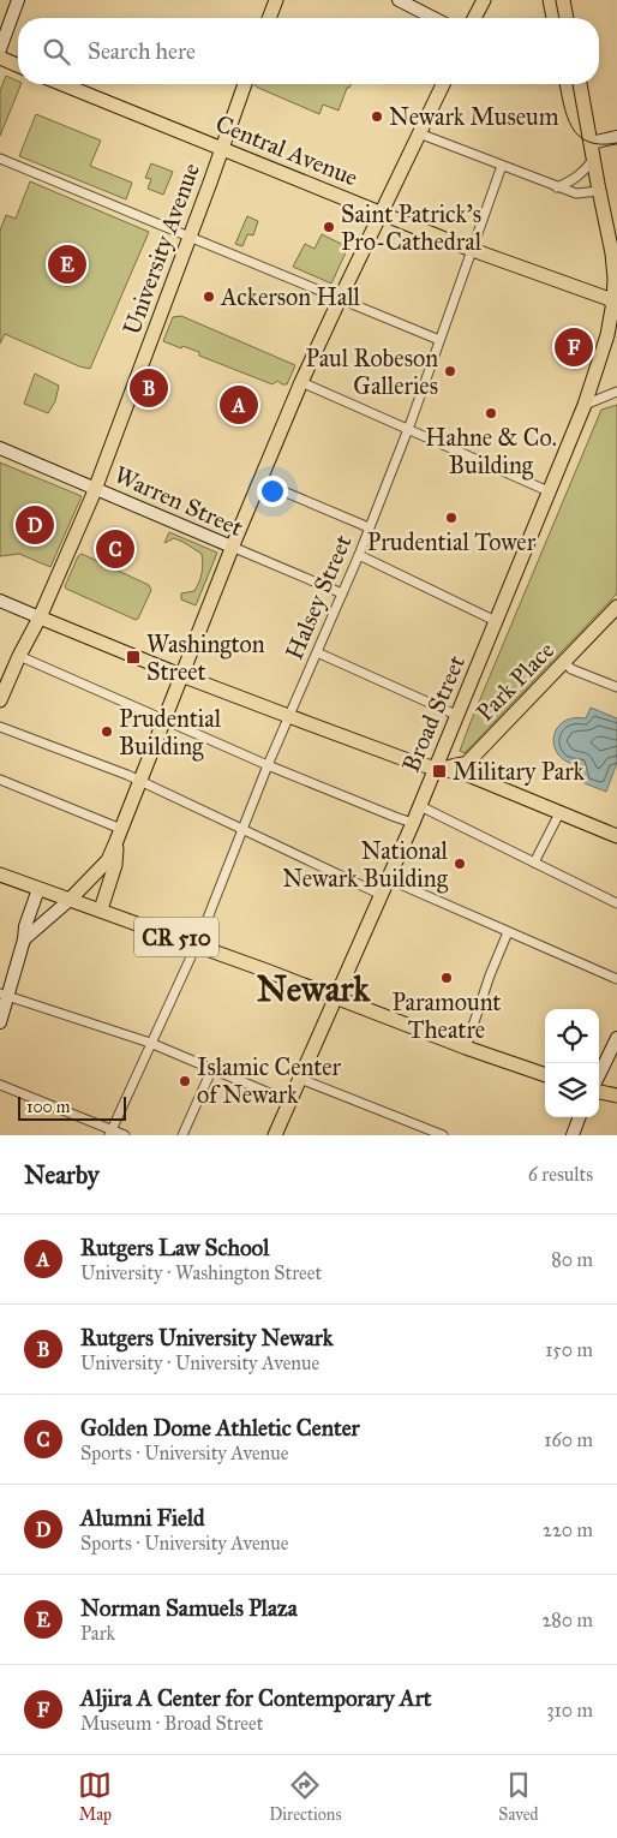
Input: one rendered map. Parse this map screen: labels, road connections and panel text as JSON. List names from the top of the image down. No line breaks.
{"streets":{"main road":["Central Avenue","University Avenue","Park Place","Broad Street","CR 510"],"street":["Warren Street","Halsey Street"]},"crossings":[["Central Avenue","University Avenue"],["Central Avenue","Halsey Street"],["Central Avenue","Broad Street"],["University Avenue","Warren Street"],["Warren Street","Halsey Street"],["Halsey Street","CR 510"],["Park Place","Broad Street"],["Broad Street","CR 510"]],"districts":["Newark"],"places":{"other":["Newark Museum","Saint Patrick's Pro-Cathedral","Ackerson Hall","Paul Robeson Galleries","Hahne & Co. Building","Prudential Tower","Prudential Building","National Newark Building","Paramount Theatre","Islamic Center of Newark"],"transit":["Washington Street","Military Park"]},"scale_bar":"100 m","page":{"search":"Search here","pins":["E","F","B","A","D","C"],"scale":"100 m","heading":["Nearby","6 results"],"list":[{"mark":"A","name":"Rutgers Law School","note":"University · Washington Street","value":"80 m"},{"mark":"B","name":"Rutgers University Newark","note":"University · University Avenue","value":"150 m"},{"mark":"C","name":"Golden Dome Athletic Center","note":"Sports · University Avenue","value":"160 m"},{"mark":"D","name":"Alumni Field","note":"Sports · University Avenue","value":"220 m"},{"mark":"E","name":"Norman Samuels Plaza","note":"Park","value":"280 m"},{"mark":"F","name":"Aljira A Center for Contemporary Art","note":"Museum · Broad Street","value":"310 m"}],"nav":["Map","Directions","Saved"]}}
